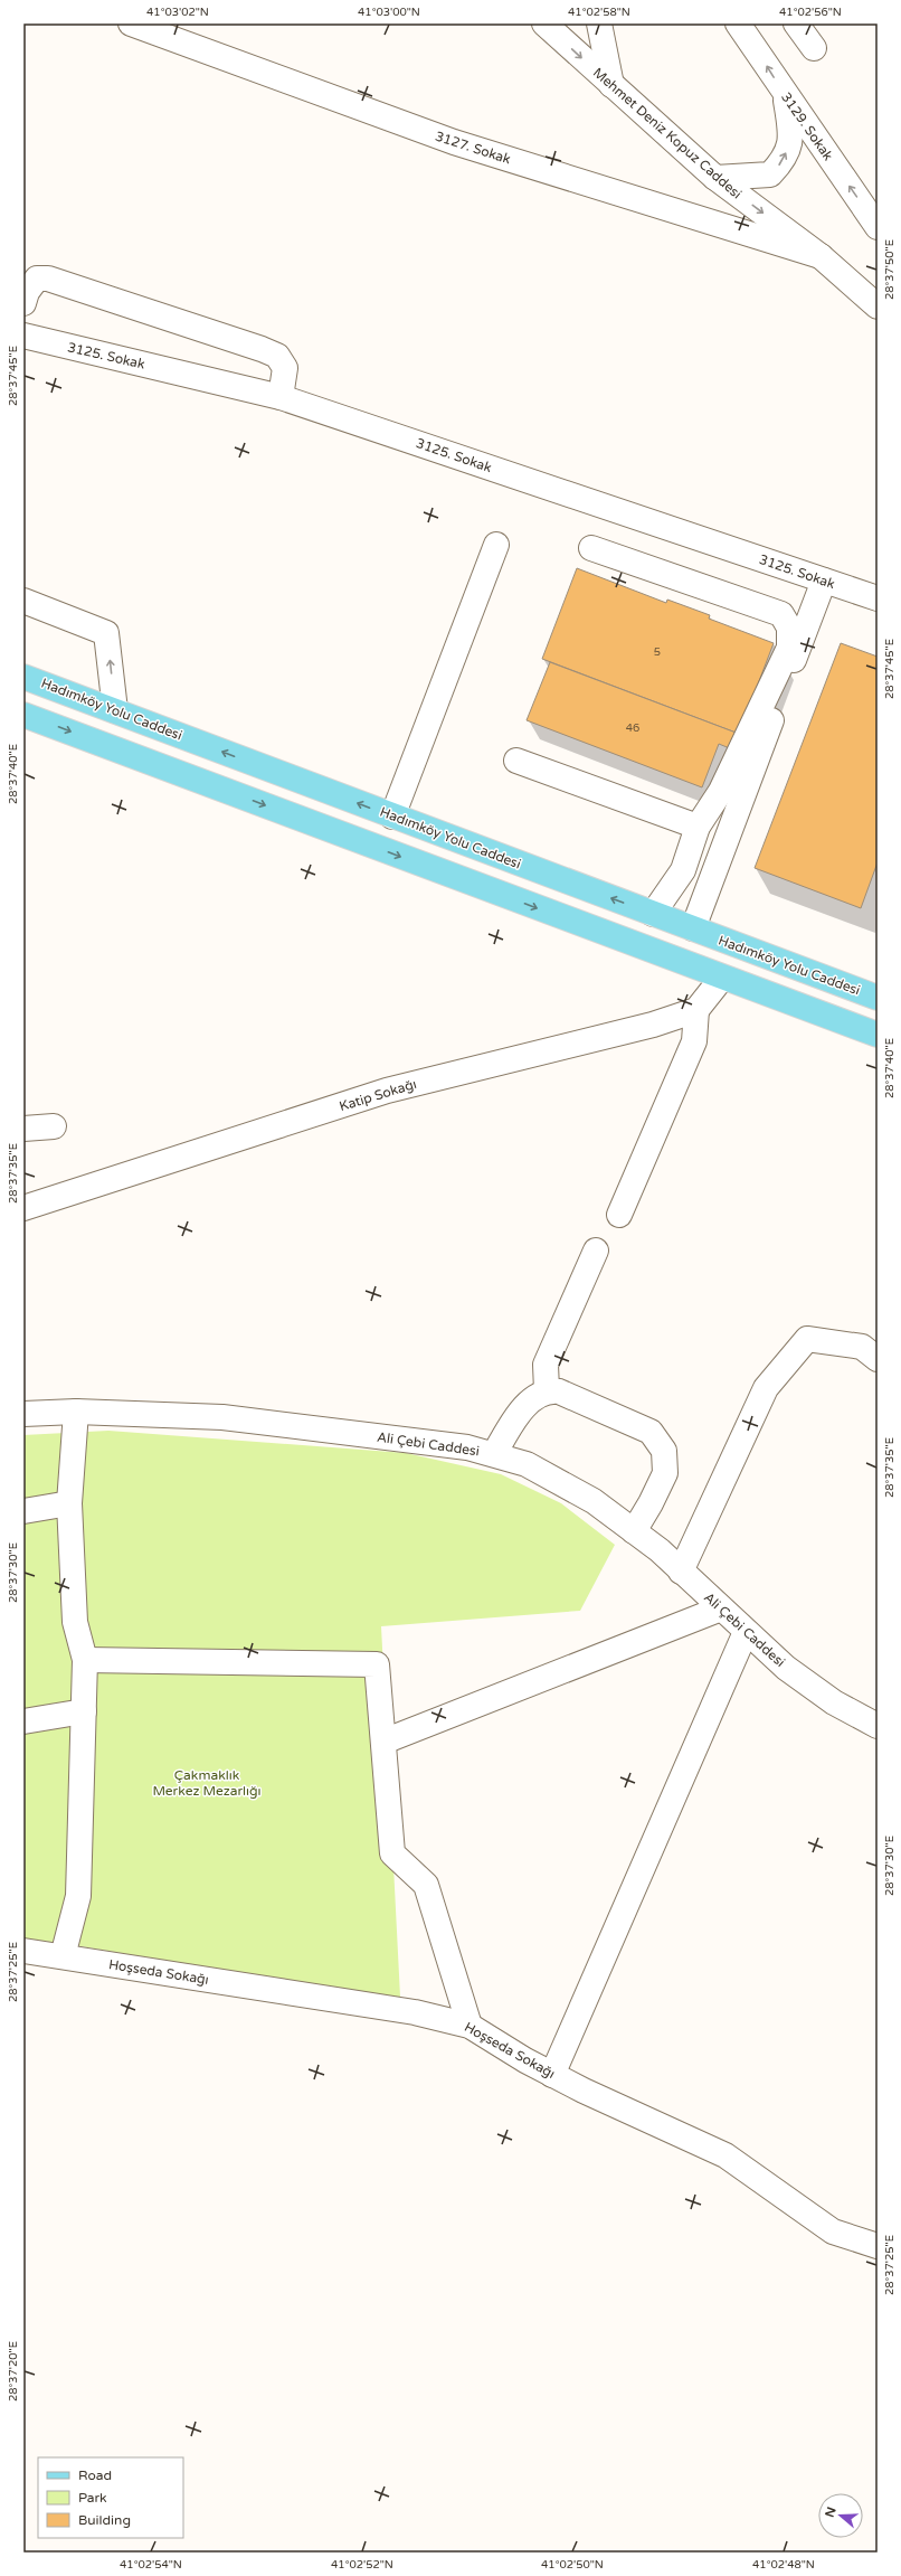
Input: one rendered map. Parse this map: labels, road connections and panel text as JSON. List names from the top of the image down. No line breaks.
{"streets":{"main road":["Hadımköy Yolu Caddesi"],"street":["3129. Sokak","Mehmet Deniz Kopuz Caddesi","3127. Sokak","3125. Sokak","Katip Sokağı","Ali Çebi Caddesi","Hoşseda Sokağı"]},"crossings":[["Mehmet Deniz Kopuz Caddesi","3127. Sokak"]],"one_way":["3129. Sokak","Mehmet Deniz Kopuz Caddesi"],"parks":["Çakmaklık Merkez Mezarlığı"],"house_numbers":["5","46"],"legend":["Road","Park","Building"],"north":"left","coordinates":["41°03'02\"N","41°03'00\"N","41°02'58\"N","41°02'56\"N","28°37'50\"E","28°37'45\"E","28°37'40\"E","28°37'35\"E","28°37'30\"E","28°37'25\"E","28°37'20\"E","41°02'54\"N","41°02'52\"N","41°02'50\"N","41°02'48\"N"]}
